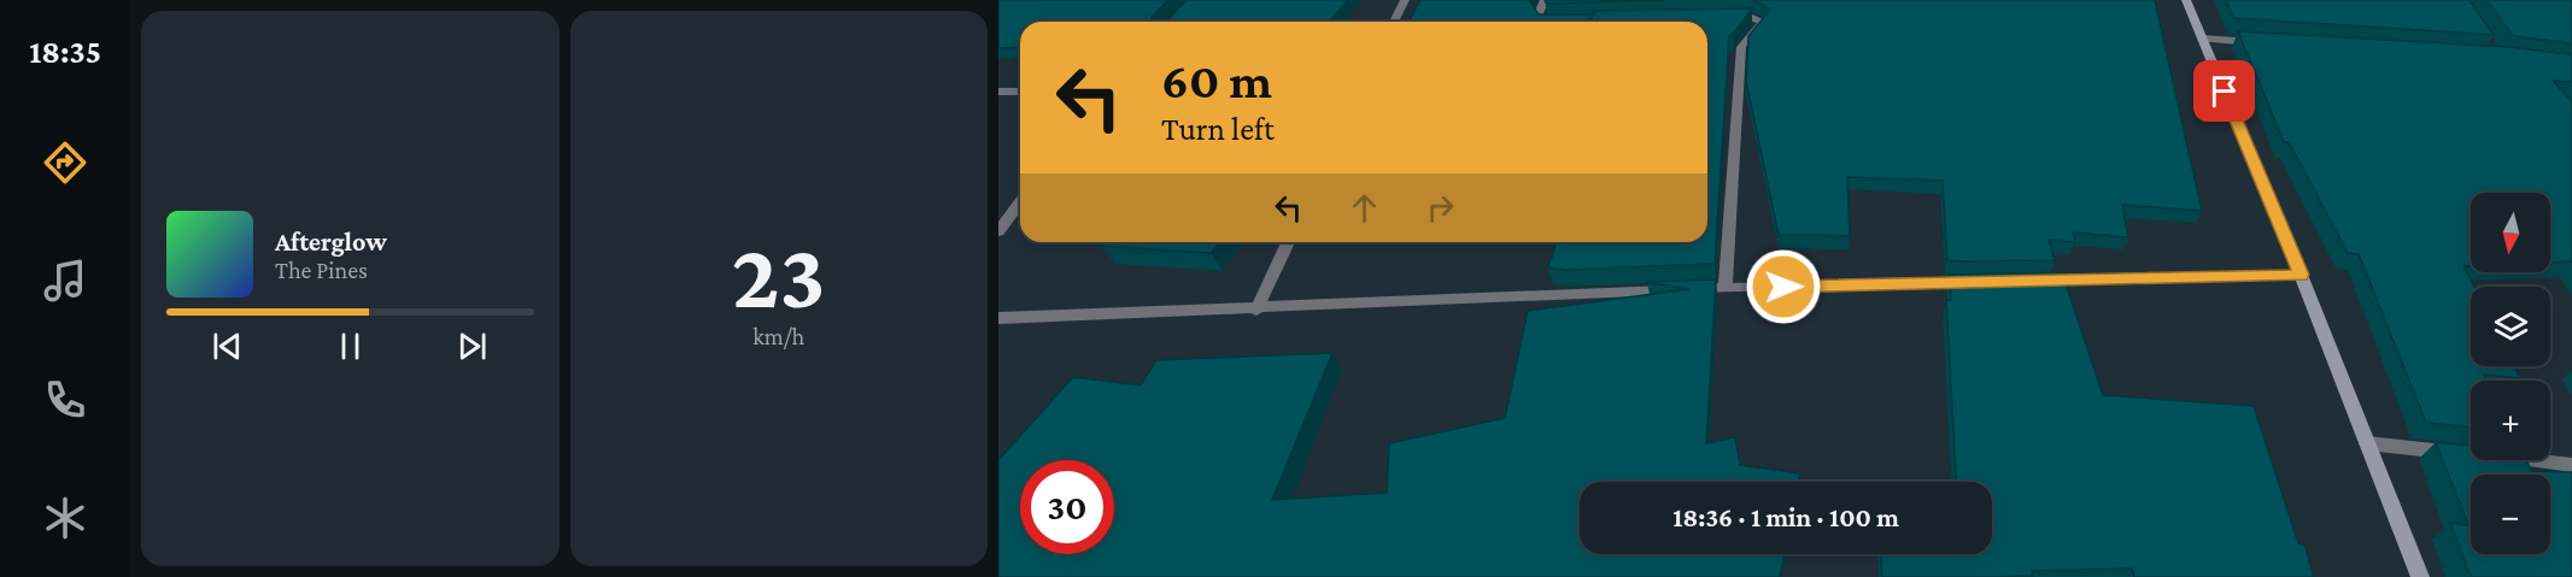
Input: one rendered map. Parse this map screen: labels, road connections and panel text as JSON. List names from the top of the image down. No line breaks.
{"north":"bottom","page":{"tabs":"18:35","tile":["23","km/h"],"turn":["60 m","Turn left"],"map_buttons":["+","−"],"song":["Afterglow","The Pines"],"limit":"30","trip":"18:36 · 1 min · 100 m"}}
